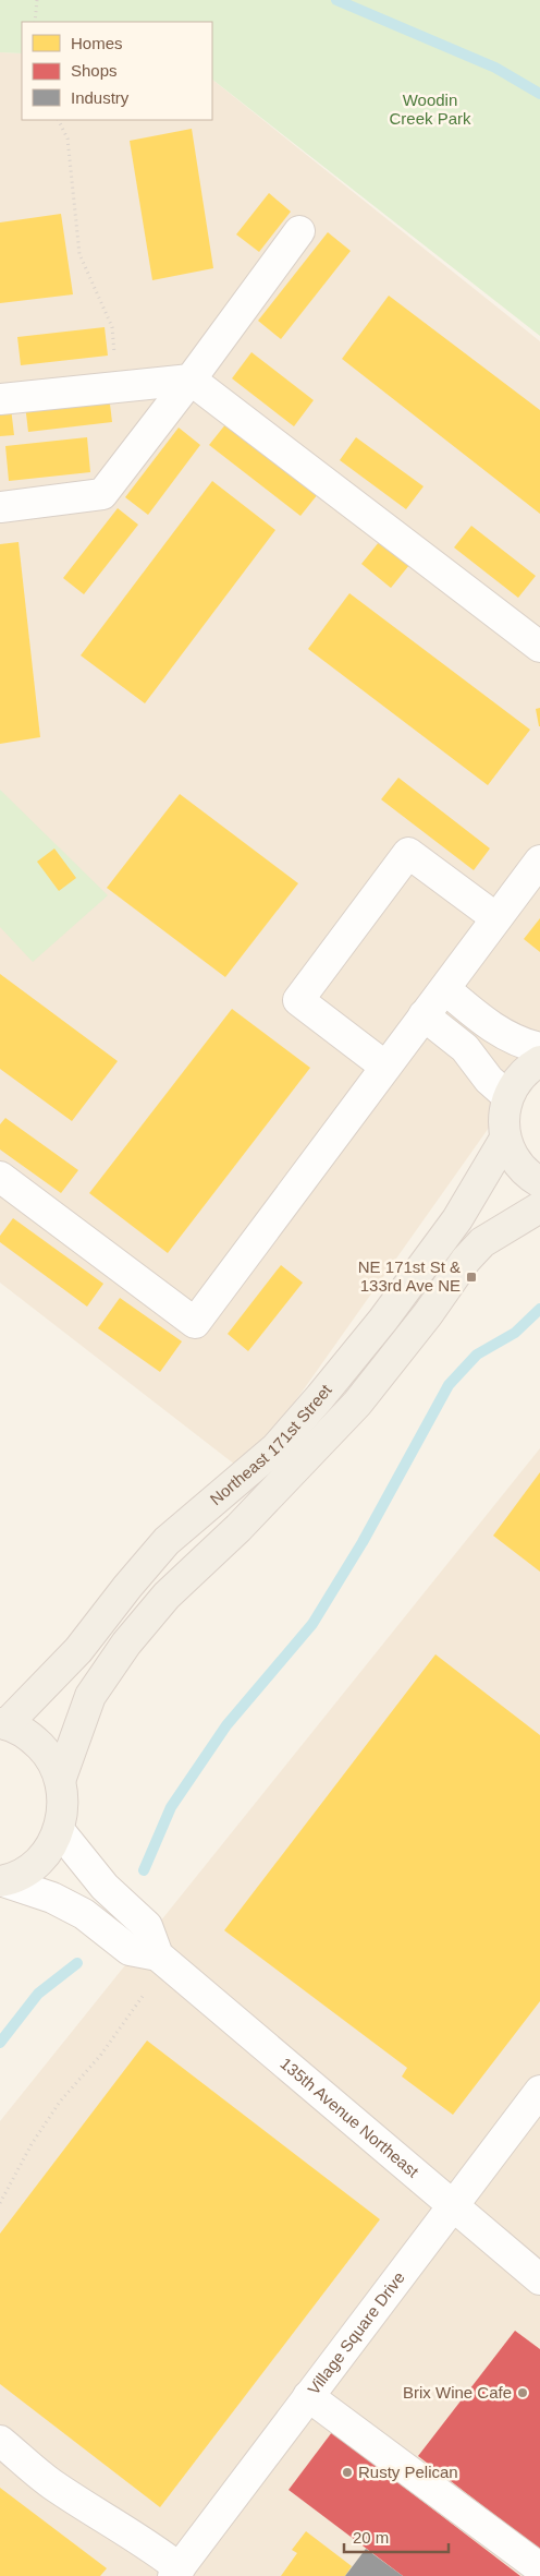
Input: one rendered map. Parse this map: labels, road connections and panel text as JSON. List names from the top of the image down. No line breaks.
{"streets":{"main road":["Northeast 171st Street"],"street":["135th Avenue Northeast","Village Square Drive"]},"crossings":[["135th Avenue Northeast","Village Square Drive"]],"parks":["Woodin Creek Park"],"places":{"transit":["NE 171st St & 133rd Ave NE"],"other":["Brix Wine Cafe","Rusty Pelican"]},"legend":["Homes","Shops","Industry"],"scale_bar":"20 m"}
